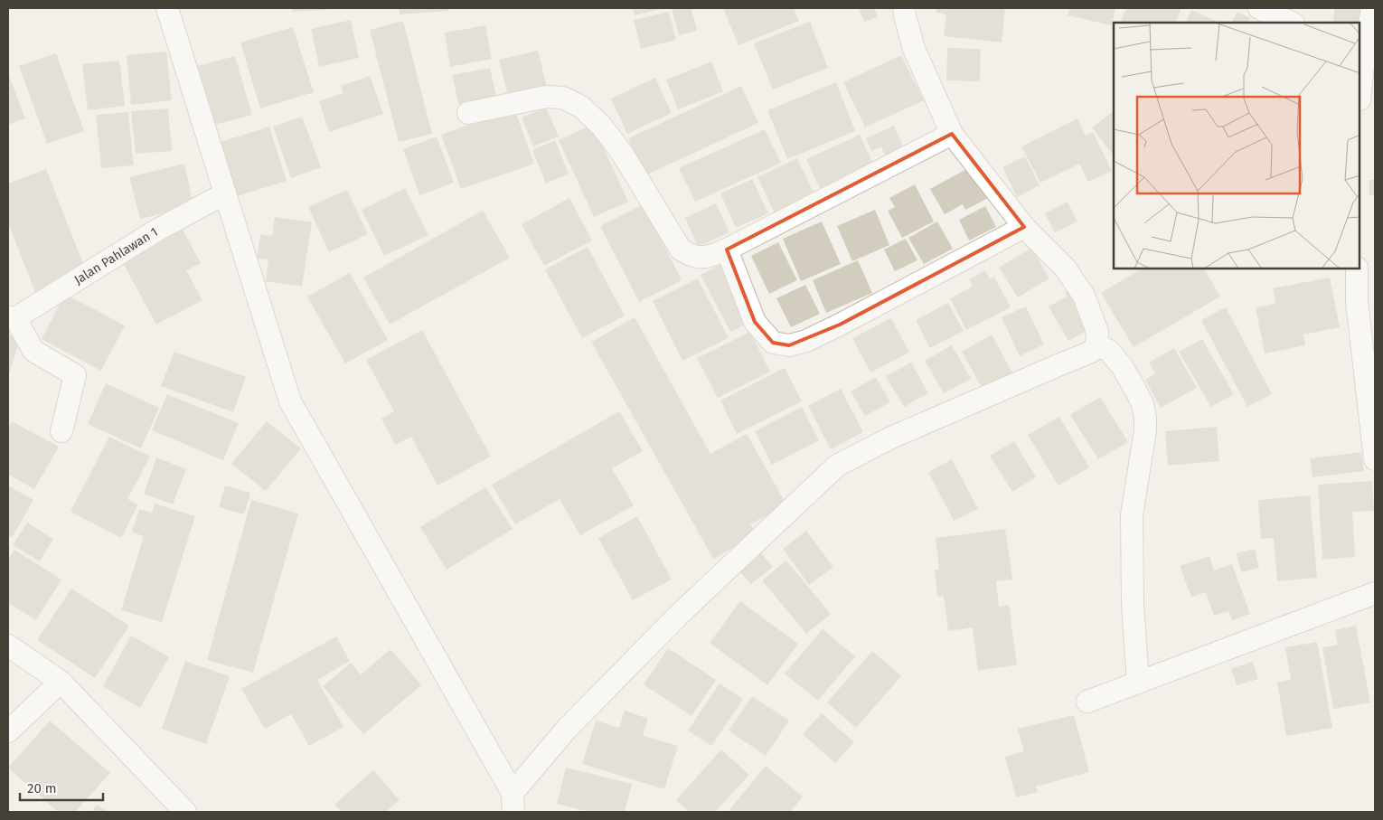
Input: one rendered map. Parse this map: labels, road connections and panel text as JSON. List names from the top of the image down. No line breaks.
{"streets":{"street":["Jalan Pahlawan 1"]},"scale_bar":"20 m"}
